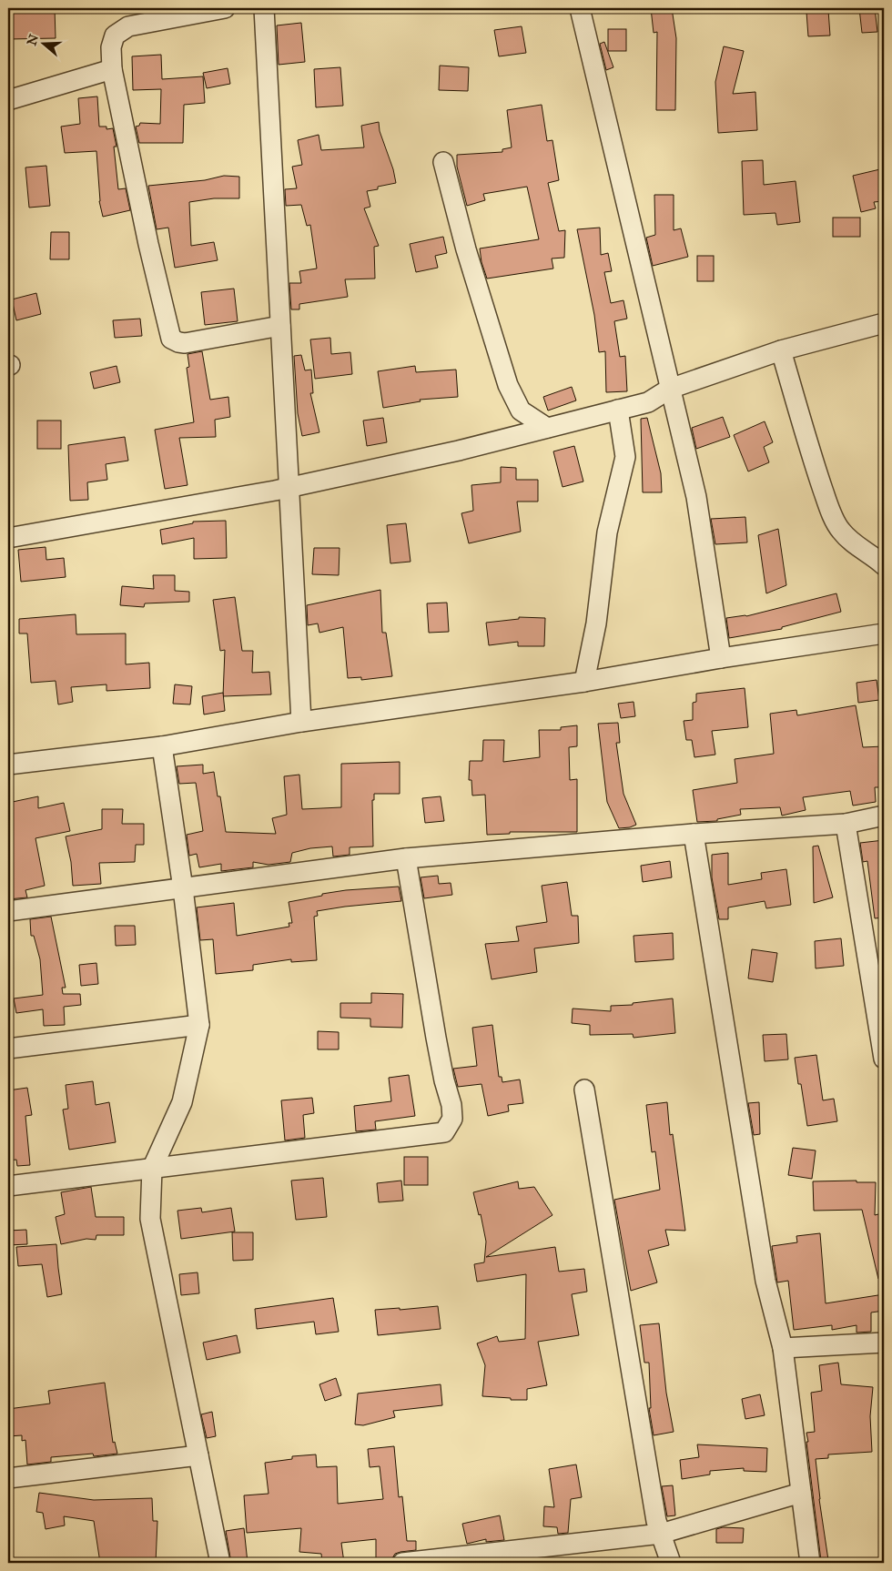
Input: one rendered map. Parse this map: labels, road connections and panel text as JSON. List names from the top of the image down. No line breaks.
{"north":"left"}
